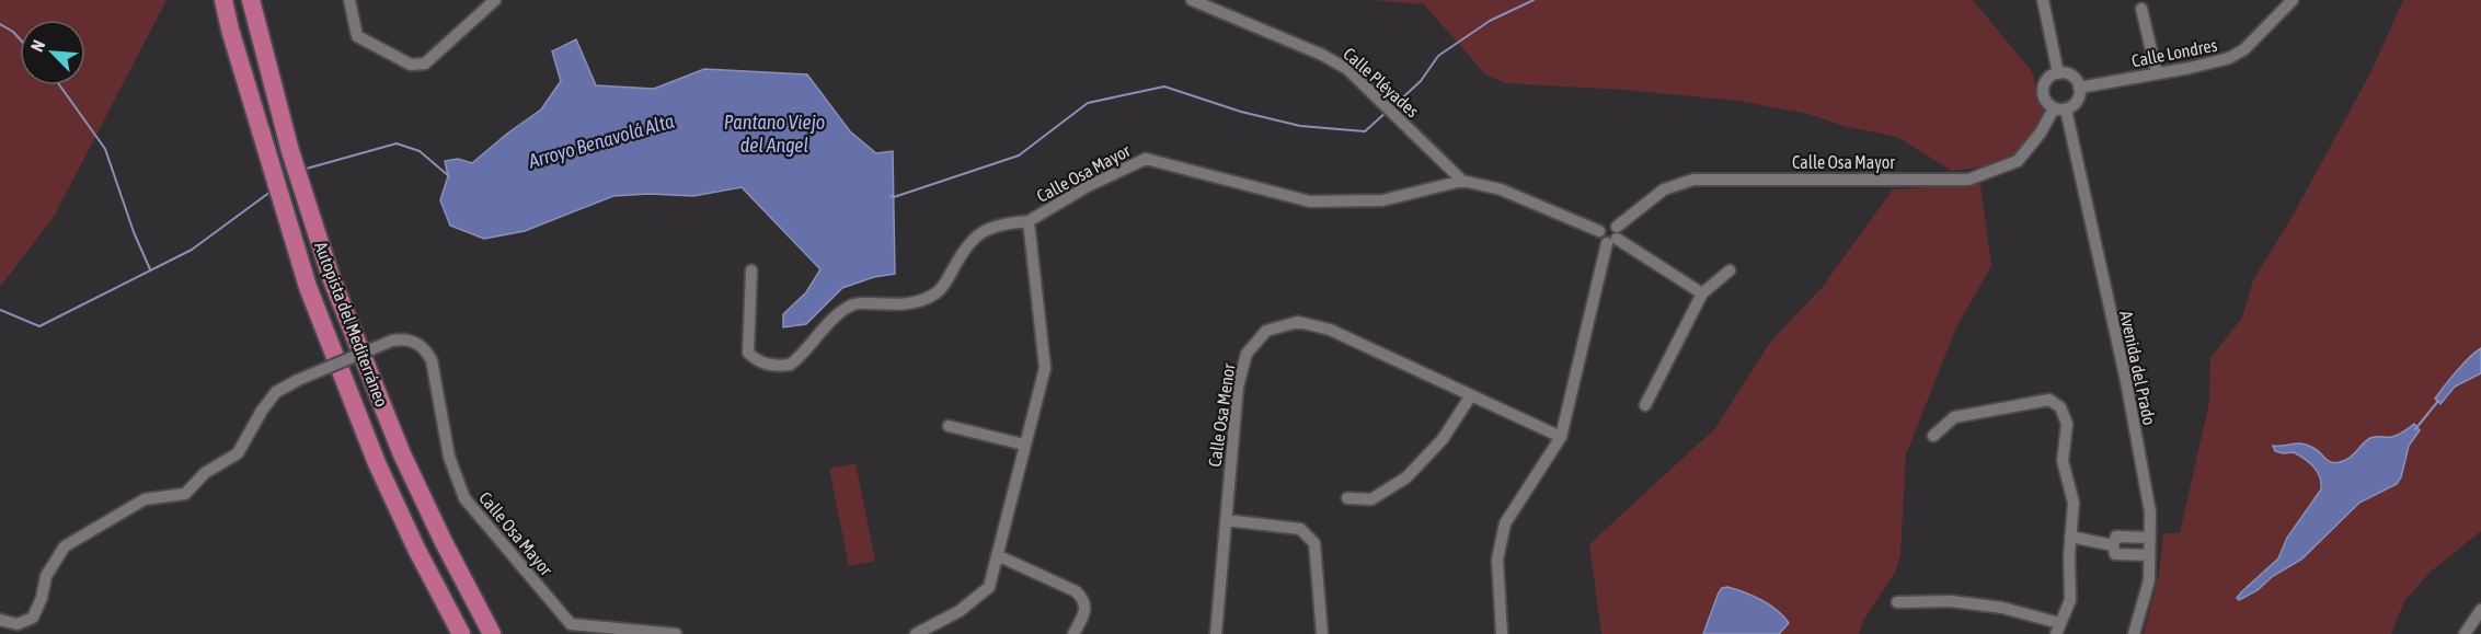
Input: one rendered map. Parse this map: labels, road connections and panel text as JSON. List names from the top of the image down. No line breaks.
{"streets":{"highway":["Autopista del Mediterráneo"],"street":["Calle Londres","Calle Pléyades","Calle Osa Mayor","Avenida del Prado","Calle Osa Menor"]},"crossings":[["Calle Londres","Calle Osa Mayor"],["Calle Londres","Avenida del Prado"],["Calle Pléyades","Calle Osa Mayor"],["Calle Osa Mayor","Avenida del Prado"]],"water":["Pantano Viejo del Angel","Arroyo Benavolá Alta"],"north":"top left"}
